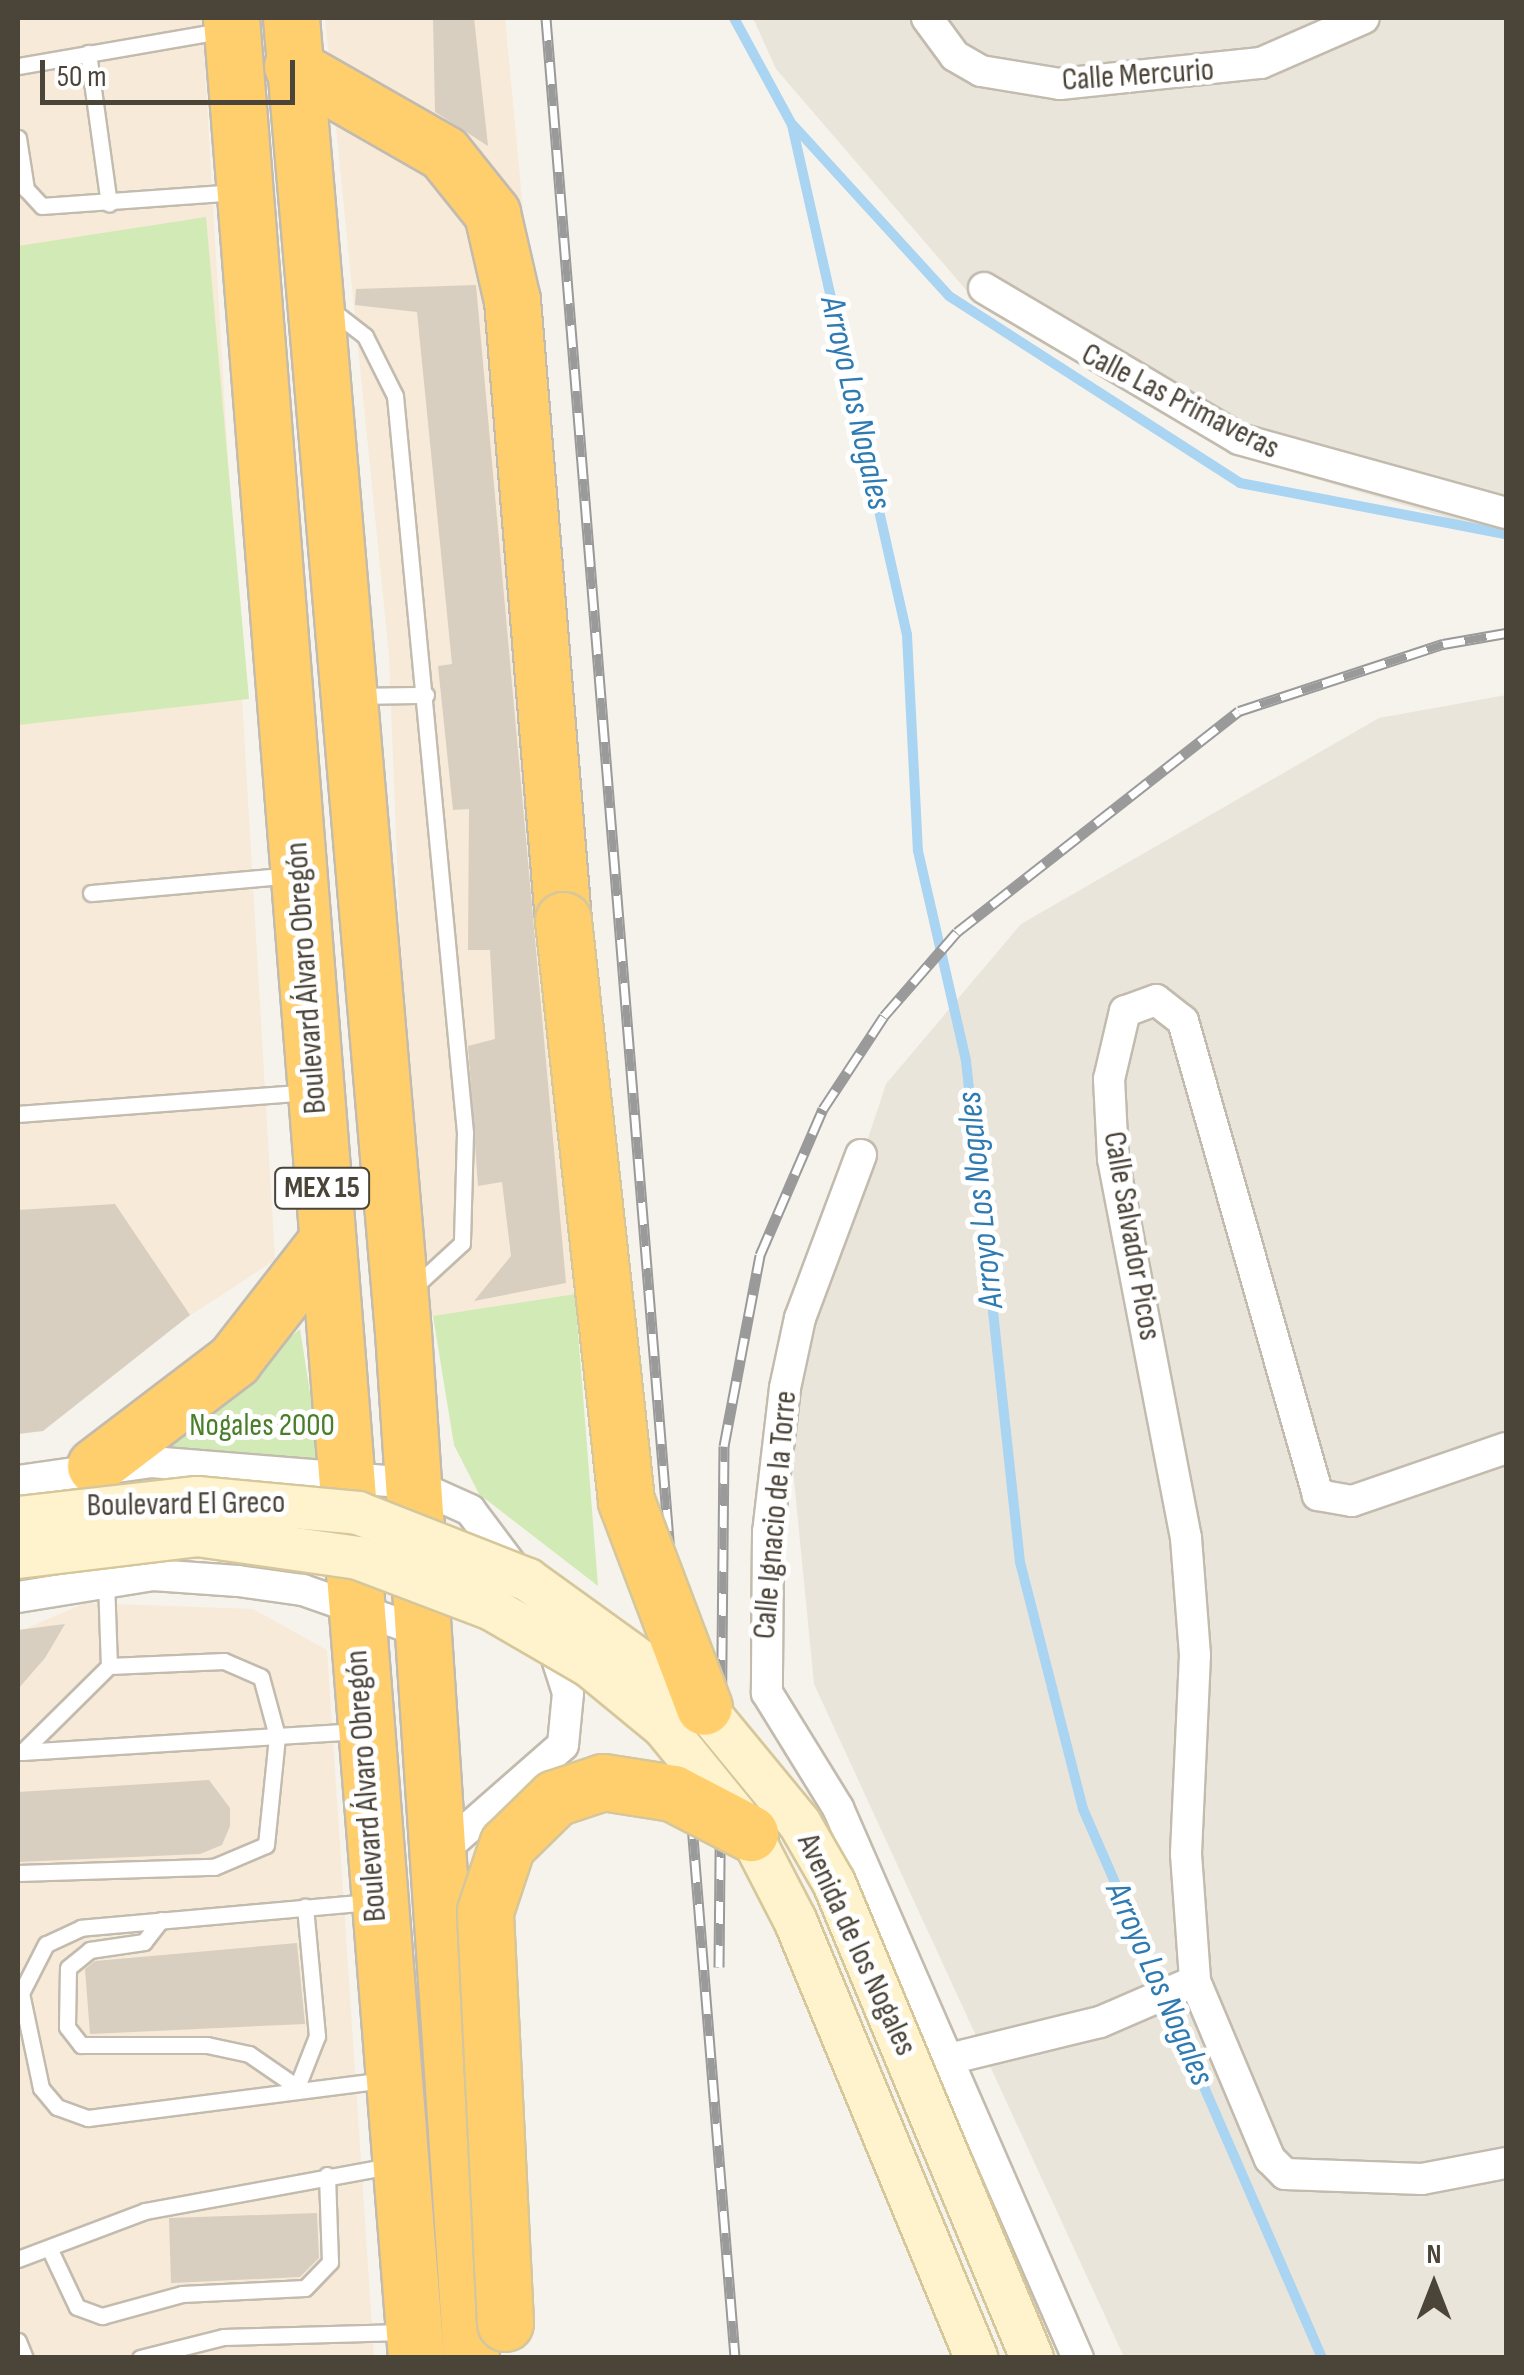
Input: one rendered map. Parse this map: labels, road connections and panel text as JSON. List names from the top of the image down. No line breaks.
{"streets":{"highway":["Boulevard Álvaro Obregón","MEX 15"],"main road":["Boulevard El Greco","Avenida de los Nogales"],"street":["Calle Mercurio","Calle Las Primaveras","Calle Salvador Picos","Calle Ignacio de la Torre"]},"crossings":[["Boulevard Álvaro Obregón","Boulevard El Greco"],["Boulevard Álvaro Obregón","Avenida de los Nogales"],["Boulevard El Greco","Avenida de los Nogales"]],"water":["Arroyo Los Nogales"],"parks":["Nogales 2000"],"scale_bar":"50 m","north":"top"}
